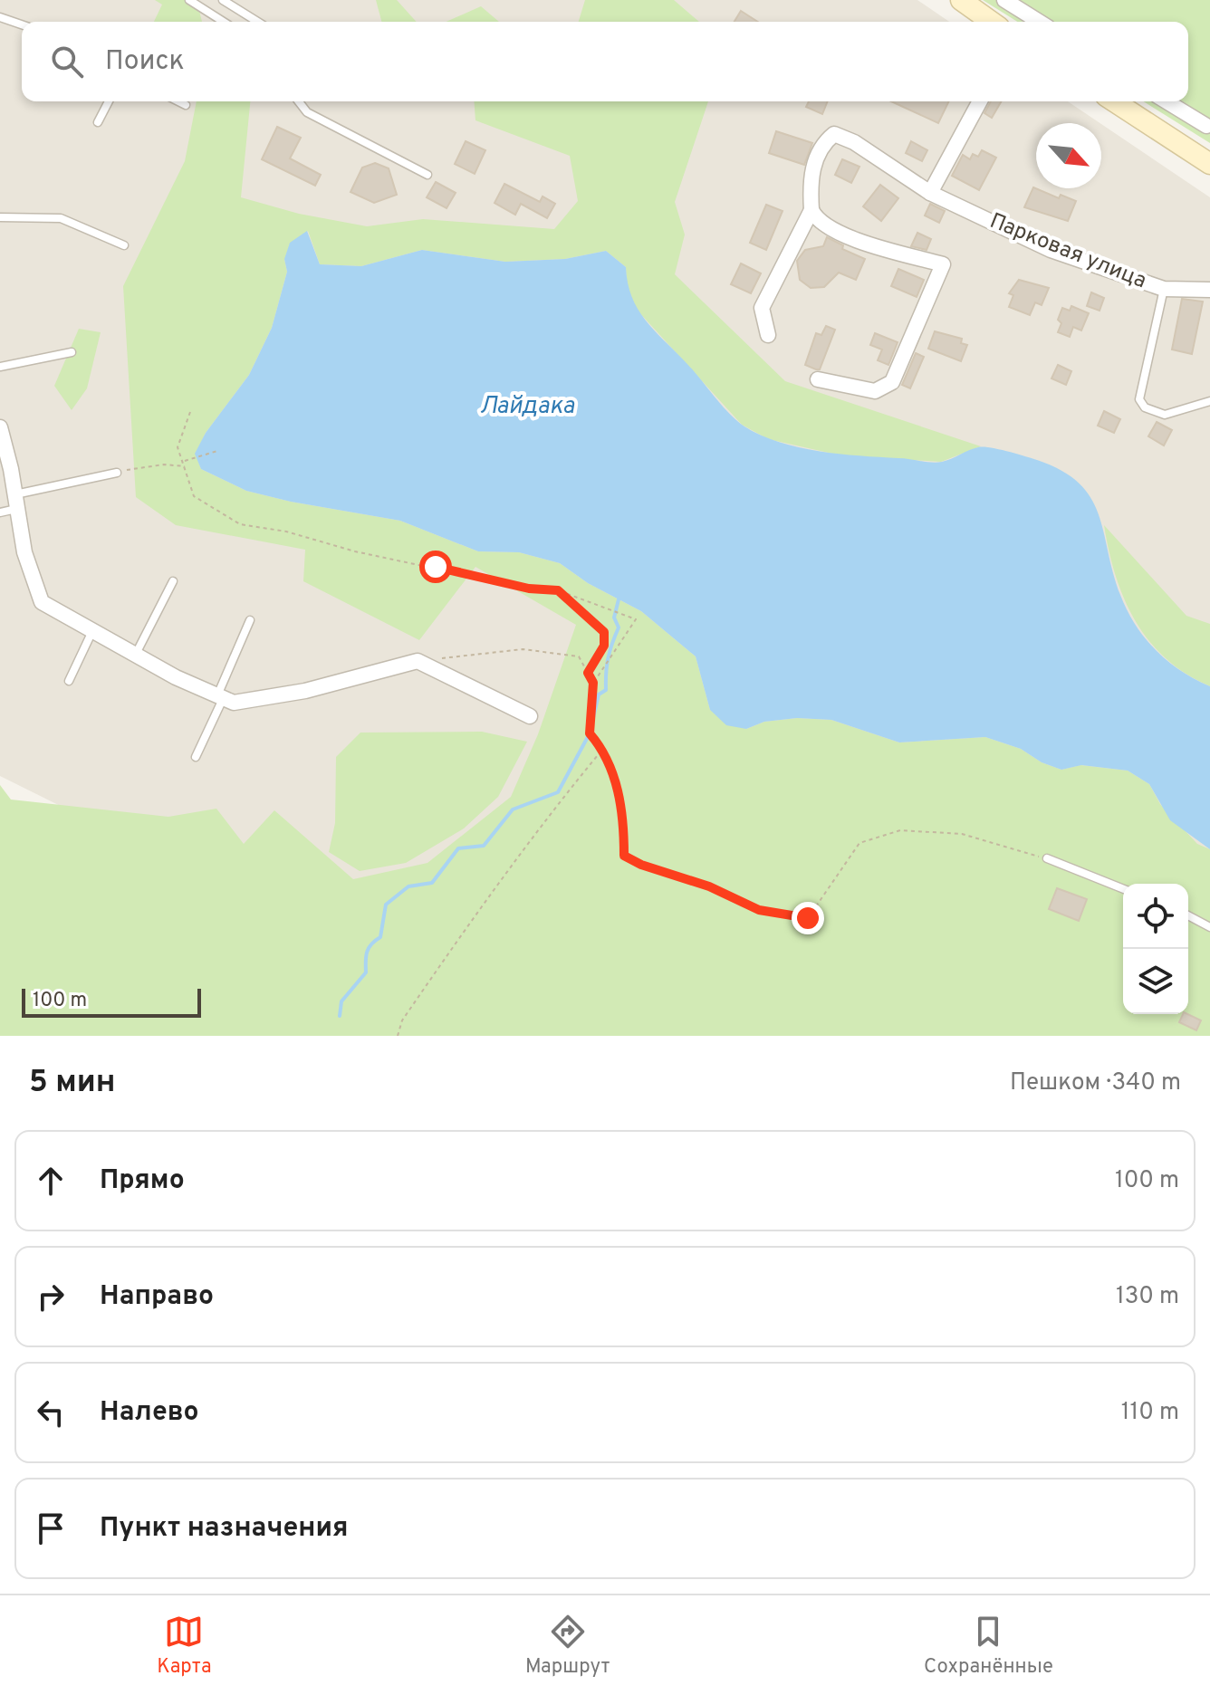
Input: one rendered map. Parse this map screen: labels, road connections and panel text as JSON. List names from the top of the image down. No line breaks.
{"streets":{"street":["Парковая улица"]},"water":["Лайдака"],"scale_bar":"100 m","north":"bottom right","page":{"search":"Поиск","scale":"100 m","heading":["5 мин","Пешком · 340 m"],"list":[["Прямо","100 m"],["Направо","130 m"],["Налево","110 m"],"Пункт назначения"],"nav":["Карта","Маршрут","Сохранённые"]}}
